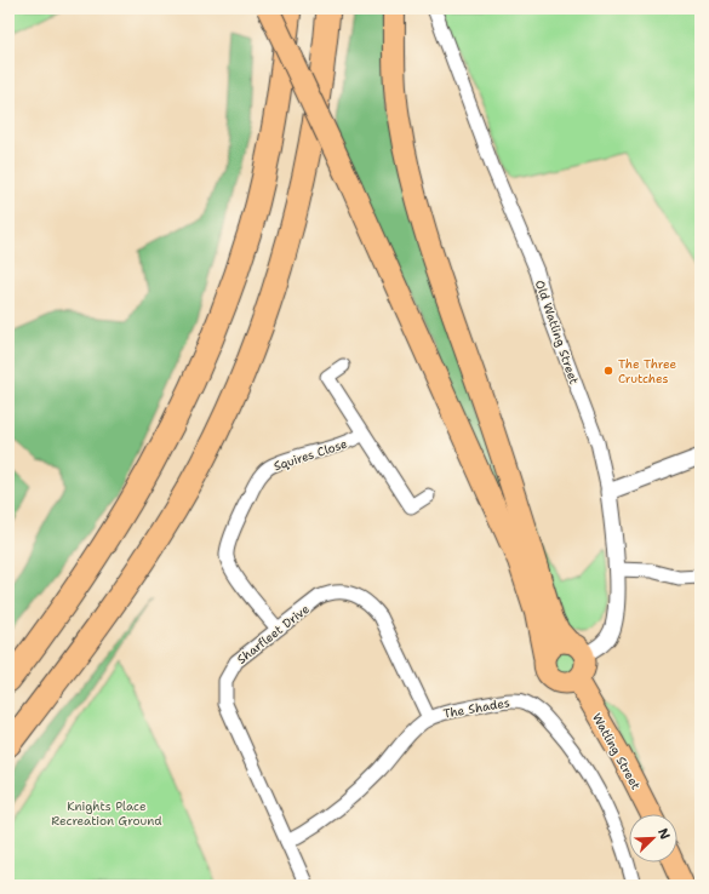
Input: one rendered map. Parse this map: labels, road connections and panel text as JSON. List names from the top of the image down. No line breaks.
{"streets":{"main road":["Watling Street"],"street":["Old Watling Street","Squires Close","Sharfleet Drive","The Shades"]},"crossings":[["Old Watling Street","Watling Street"],["Squires Close","Sharfleet Drive"],["Sharfleet Drive","The Shades"]],"parks":["Knights Place Recreation Ground"],"places":["The Three Crutches"],"north":"top right"}
